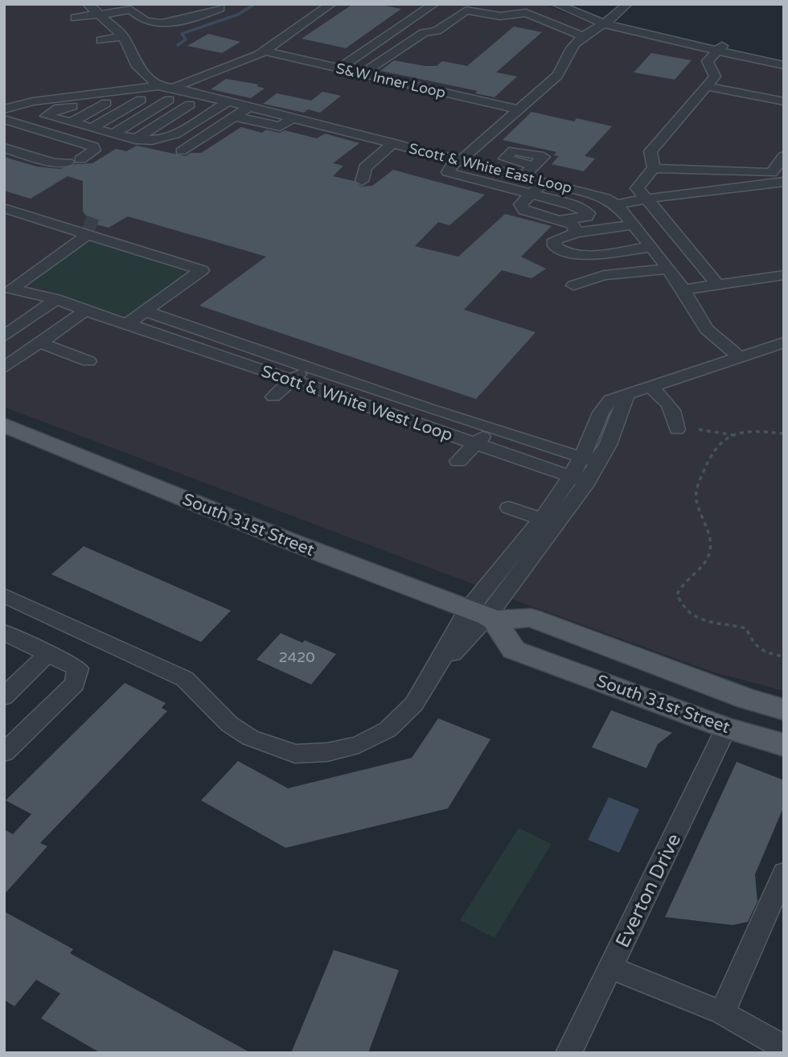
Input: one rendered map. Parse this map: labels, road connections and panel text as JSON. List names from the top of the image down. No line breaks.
{"streets":{"main road":["South 31st Street"],"street":["S&W Inner Loop","Scott & White East Loop","Scott & White West Loop","Everton Drive"]},"crossings":[["South 31st Street","Everton Drive"]],"house_numbers":["2420"]}
